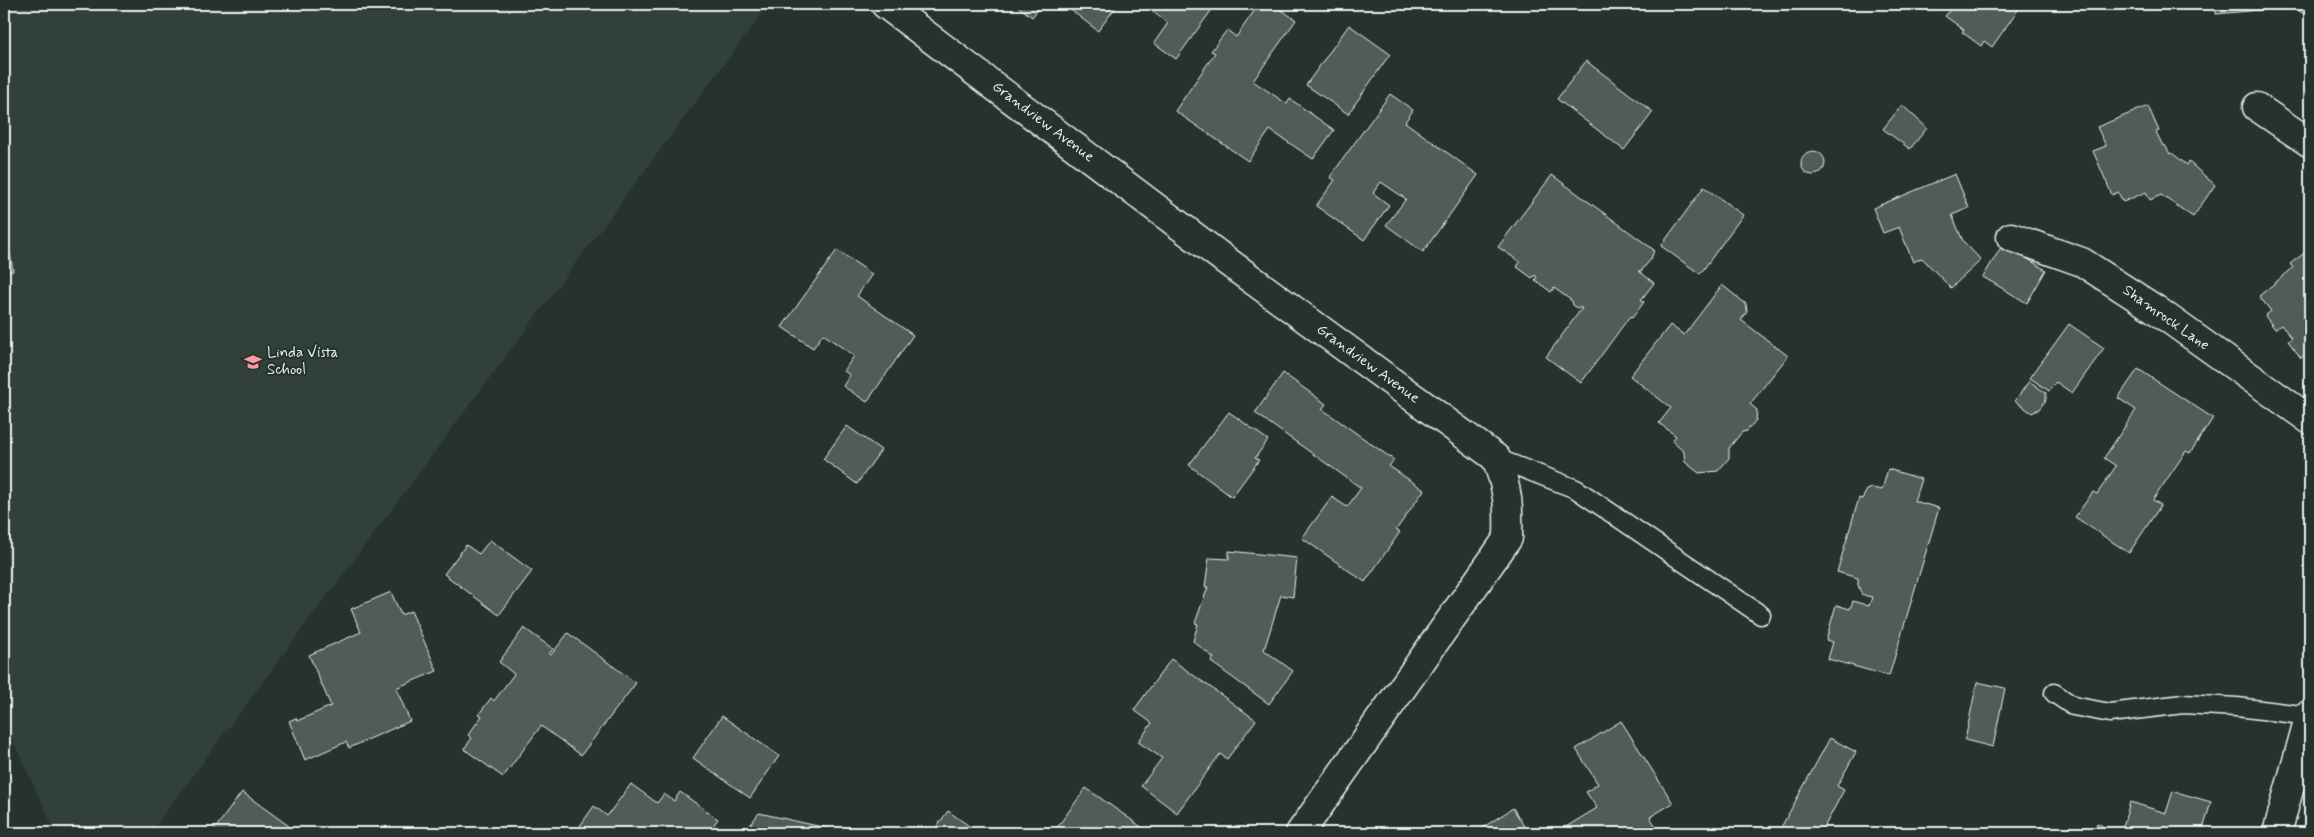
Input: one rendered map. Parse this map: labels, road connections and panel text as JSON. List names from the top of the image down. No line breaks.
{"streets":{"street":["Grandview Avenue","Shamrock Lane"]},"places":{"school or university":["Linda Vista School"]}}
